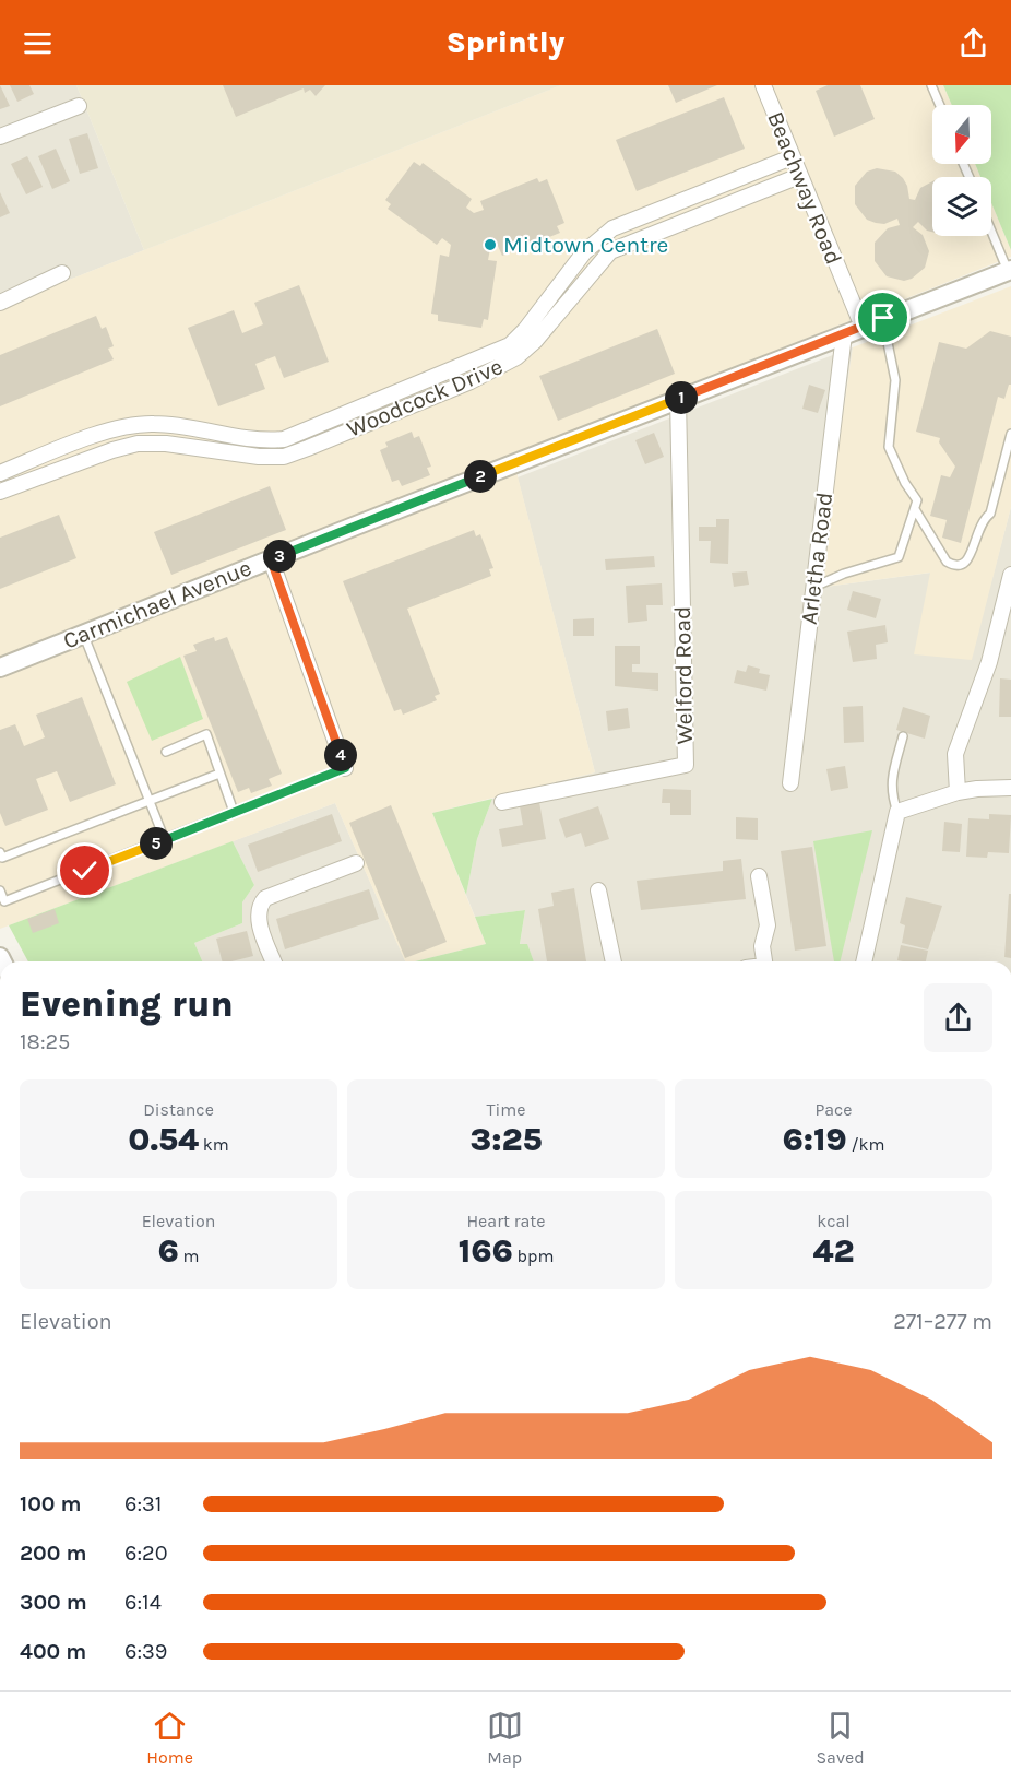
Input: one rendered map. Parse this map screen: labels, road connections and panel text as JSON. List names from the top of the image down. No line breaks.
{"streets":{"street":["Beachway Road","Woodcock Drive","Arletha Road","Carmichael Avenue","Welford Road"]},"crossings":[["Beachway Road","Woodcock Drive"],["Beachway Road","Carmichael Avenue"],["Arletha Road","Carmichael Avenue"],["Carmichael Avenue","Welford Road"]],"places":["Midtown Centre"],"north":"bottom","page":{"header":"Sprintly","pins":["1","2","3","4","5"],"heading":["Evening run","18:25"],"stats":[["Distance","0.54 km"],["Time","3:25"],["Pace","6:19 /km"],["Elevation","6 m"],["Heart rate","166 bpm"],["kcal","42"]],"chart":["Elevation","271–277 m"],"list":[{"name":"100 m","note":"6:31"},{"name":"200 m","note":"6:20"},{"name":"300 m","note":"6:14"},{"name":"400 m","note":"6:39"}],"tabs":["Home","Map","Saved"]}}
